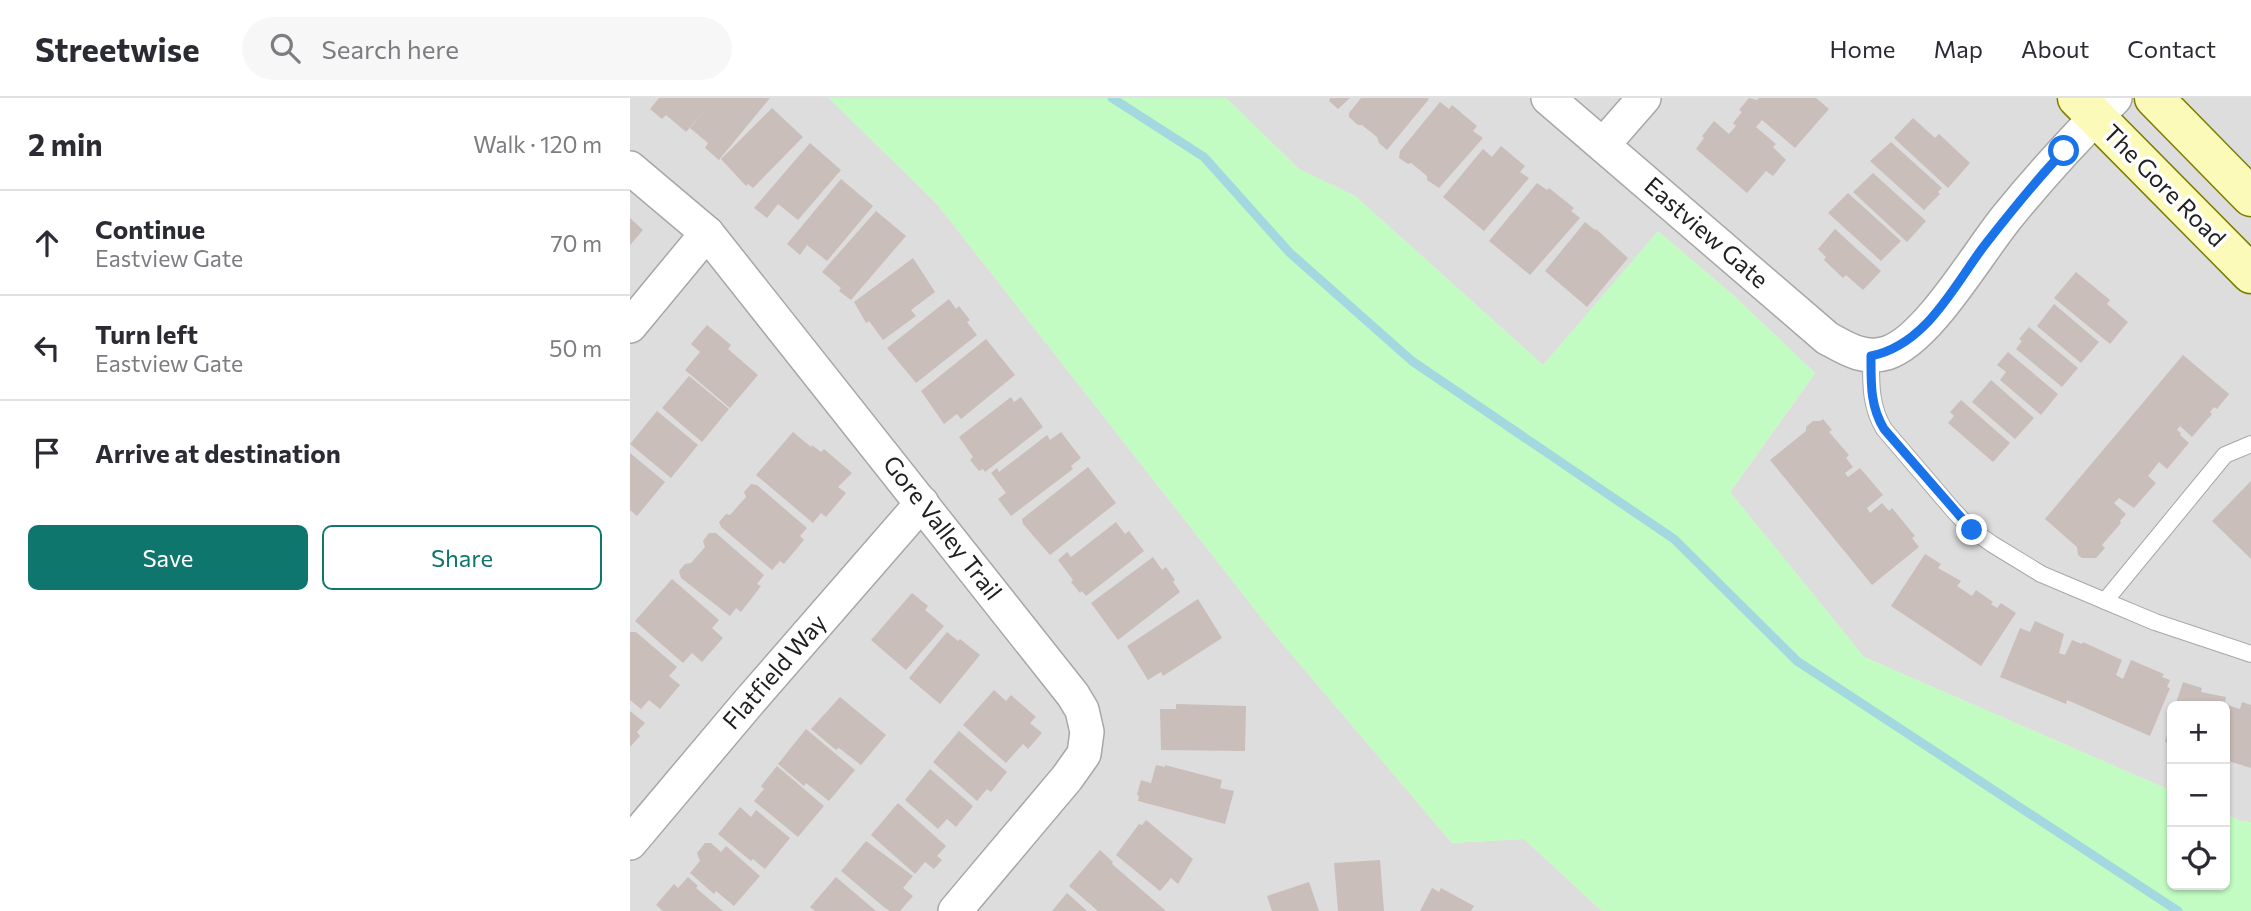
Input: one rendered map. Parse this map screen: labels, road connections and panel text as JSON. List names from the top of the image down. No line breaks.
{"streets":{"main road":["The Gore Road"],"street":["Eastview Gate","Gore Valley Trail","Flatfield Way"]},"crossings":[["Gore Valley Trail","Flatfield Way"]],"page":{"header":"Streetwise","search":"Search here","nav":["Home","Map","About","Contact"],"heading":["2 min","Walk · 120 m"],"list":[["Continue","Eastview Gate","70 m"],["Turn left","Eastview Gate","50 m"],"Arrive at destination"],"buttons":["Save","Share"],"map_buttons":["+","−"]}}
